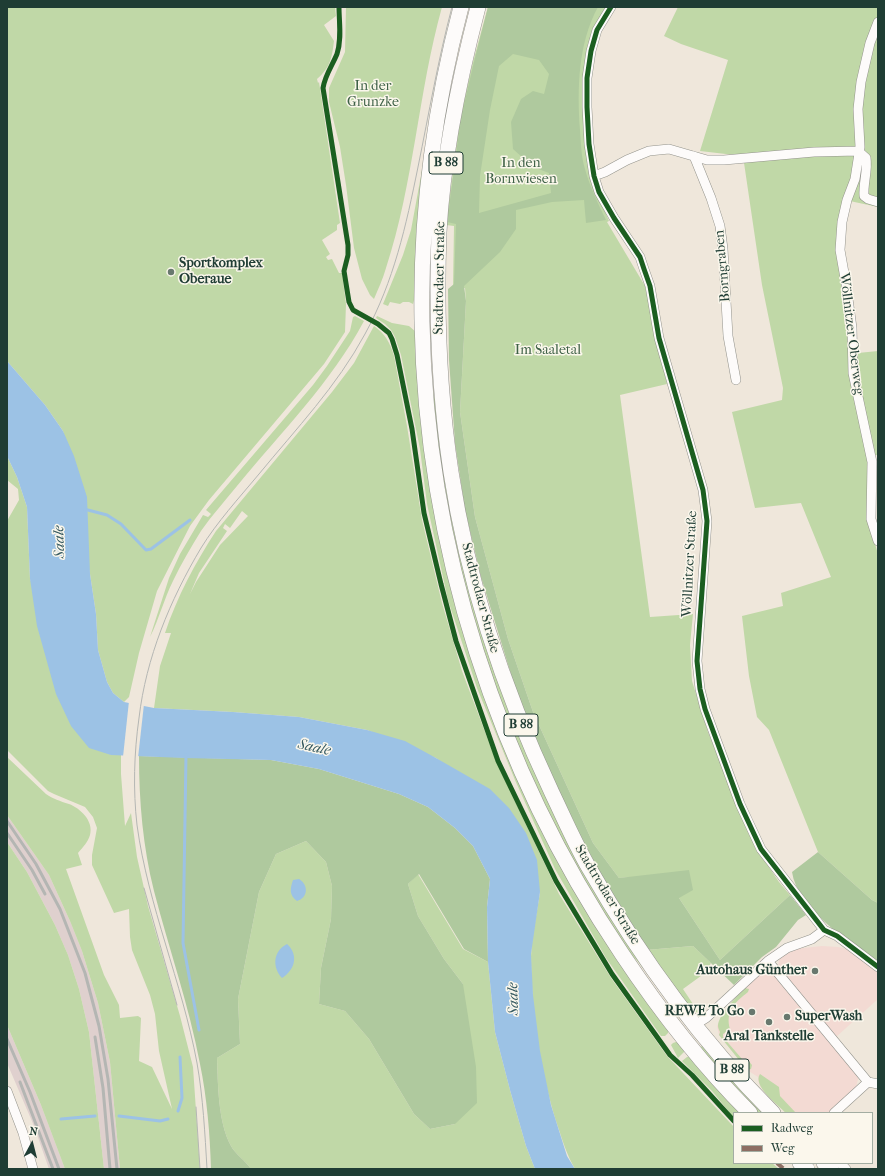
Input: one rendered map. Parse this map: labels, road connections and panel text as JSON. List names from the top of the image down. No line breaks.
{"streets":{"main road":["B 88","Stadtrodaer Straße"],"street":["Borngraben","Wöllnitzer Oberweg","Wöllnitzer Straße"]},"water":["Saale"],"parks":["In der Grunzke","In den Bornwiesen","Im Saaletal"],"places":["Sportkomplex Oberaue","Autohaus Günther","REWE To Go","SuperWash","Aral Tankstelle"],"legend":["Radweg","Weg"],"north":"top"}
